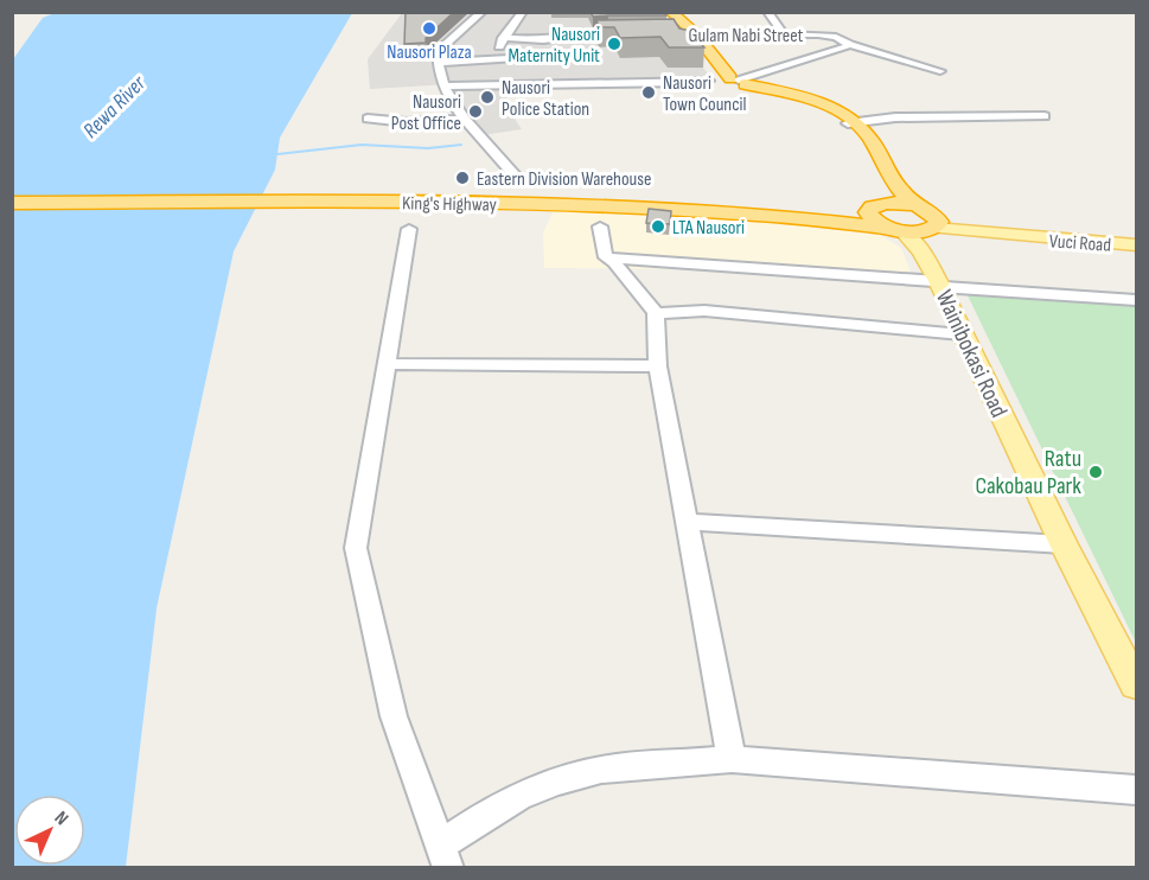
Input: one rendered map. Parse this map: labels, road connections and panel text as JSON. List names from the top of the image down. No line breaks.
{"streets":{"highway":["King's Highway"],"main road":["Vuci Road","Wainibokasi Road"],"street":["Gulam Nabi Street"]},"crossings":[["King's Highway","Vuci Road"],["King's Highway","Wainibokasi Road"],["Vuci Road","Wainibokasi Road"]],"water":["Rewa River"],"places":["Nausori Plaza","Nausori Maternity Unit","Nausori Town Council","Nausori Police Station","Nausori Post Office","Eastern Division Warehouse","LTA Nausori","Ratu Cakobau Park"],"north":"top right"}
